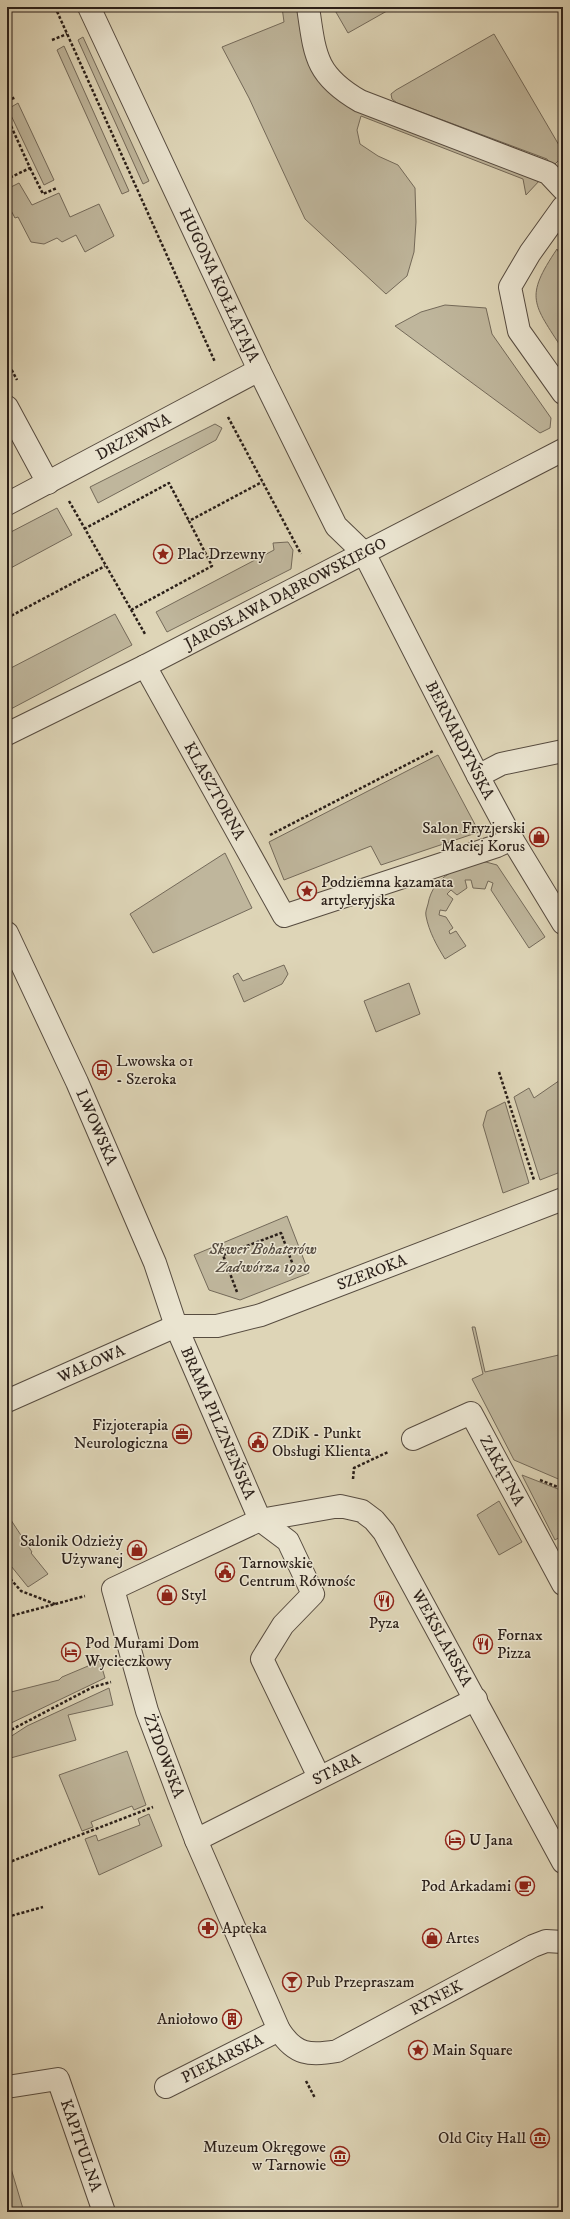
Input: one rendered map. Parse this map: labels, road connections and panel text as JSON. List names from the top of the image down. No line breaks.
{"streets":{"street":["HUGONA KOŁŁĄTAJA","DRZEWNA","JAROSŁAWA DĄBROWSKIEGO","BERNARDYŃSKA","KLASZTORNA","LWOWSKA","SZEROKA","WAŁOWA","BRAMA PILZNEŃSKA","ZAKĄTNA","WEKSLARSKA","ŻYDOWSKA","STARA","RYNEK","PIEKARSKA","KAPITULNA"]},"crossings":[["HUGONA KOŁŁĄTAJA","DRZEWNA"],["HUGONA KOŁŁĄTAJA","JAROSŁAWA DĄBROWSKIEGO"],["HUGONA KOŁŁĄTAJA","BERNARDYŃSKA"],["JAROSŁAWA DĄBROWSKIEGO","BERNARDYŃSKA"],["JAROSŁAWA DĄBROWSKIEGO","KLASZTORNA"],["BERNARDYŃSKA","KLASZTORNA"],["LWOWSKA","SZEROKA"],["LWOWSKA","WAŁOWA"],["LWOWSKA","BRAMA PILZNEŃSKA"],["SZEROKA","WAŁOWA"],["SZEROKA","BRAMA PILZNEŃSKA"],["WAŁOWA","BRAMA PILZNEŃSKA"],["BRAMA PILZNEŃSKA","WEKSLARSKA"],["WEKSLARSKA","STARA"],["ŻYDOWSKA","STARA"],["ŻYDOWSKA","RYNEK"],["ŻYDOWSKA","PIEKARSKA"]],"parks":["Skwer Bohaterów Zadwórza 1920"],"places":{"place":["Plac Drzewny","Podziemna kazamata artyleryjska","Main Square"],"shop":["Salon Fryzjerski Maciej Korus","Salonik Odzieży Używanej","Styl","Artes"],"bus stop":["Lwowska 01 - Szeroka"],"office":["Fizjoterapia Neurologiczna"],"public building":["ZDiK - Punkt Obsługi Klienta","Tarnowskie Centrum Równośc"],"restaurant":["Pyza","Fornax Pizza"],"hotel":["Pod Murami Dom Wycieczkowy","U Jana"],"cafe":["Pod Arkadami"],"pharmacy":["Apteka"],"bar":["Pub Przepraszam"],"building":["Aniołowo"],"museum":["Old City Hall","Muzeum Okręgowe w Tarnowie"]}}
